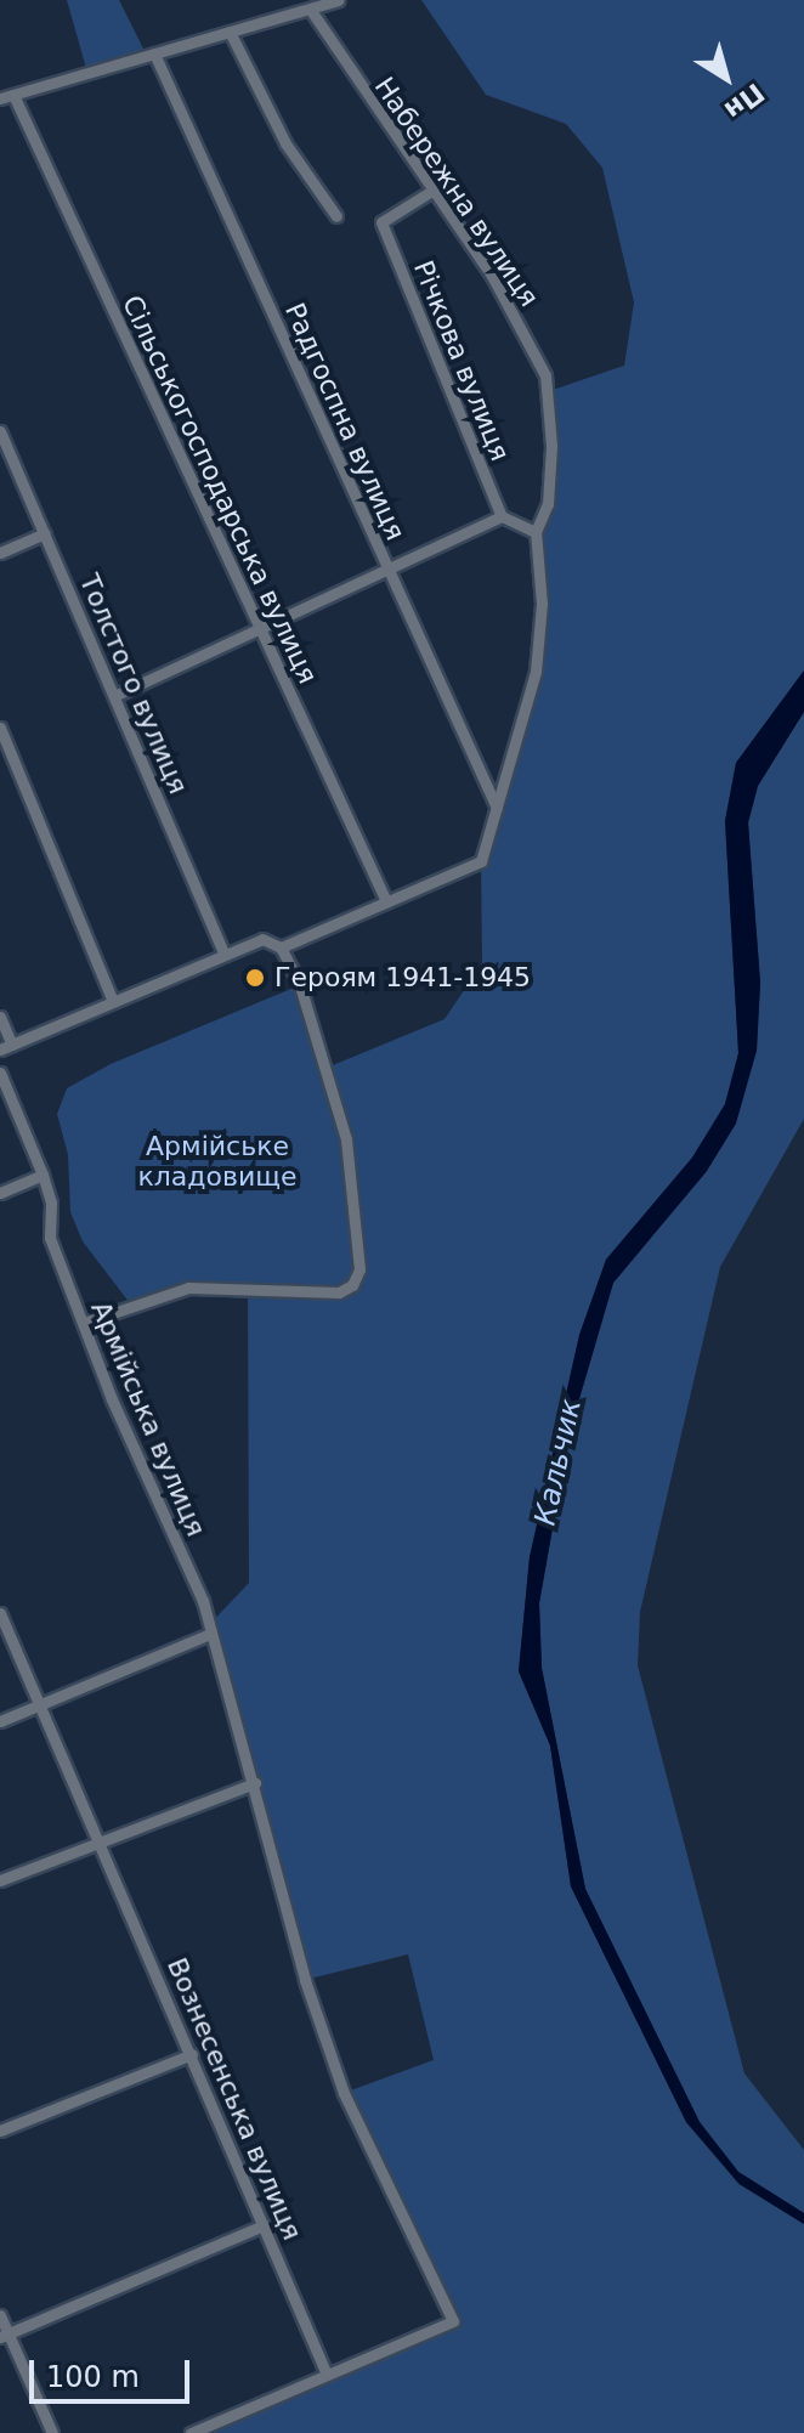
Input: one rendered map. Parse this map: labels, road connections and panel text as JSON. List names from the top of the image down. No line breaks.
{"streets":{"street":["Набережна вулиця","Річкова вулиця","Радгоспна вулиця","Сільськогосподарська вулиця","Толстого вулиця","Армійська вулиця","Вознесенська вулиця"]},"crossings":[["Набережна вулиця","Річкова вулиця"],["Набережна вулиця","Радгоспна вулиця"]],"water":["Кальчик"],"parks":["Армійське кладовище"],"places":["Героям 1941-1945"],"scale_bar":"100 m","north":"bottom right"}
